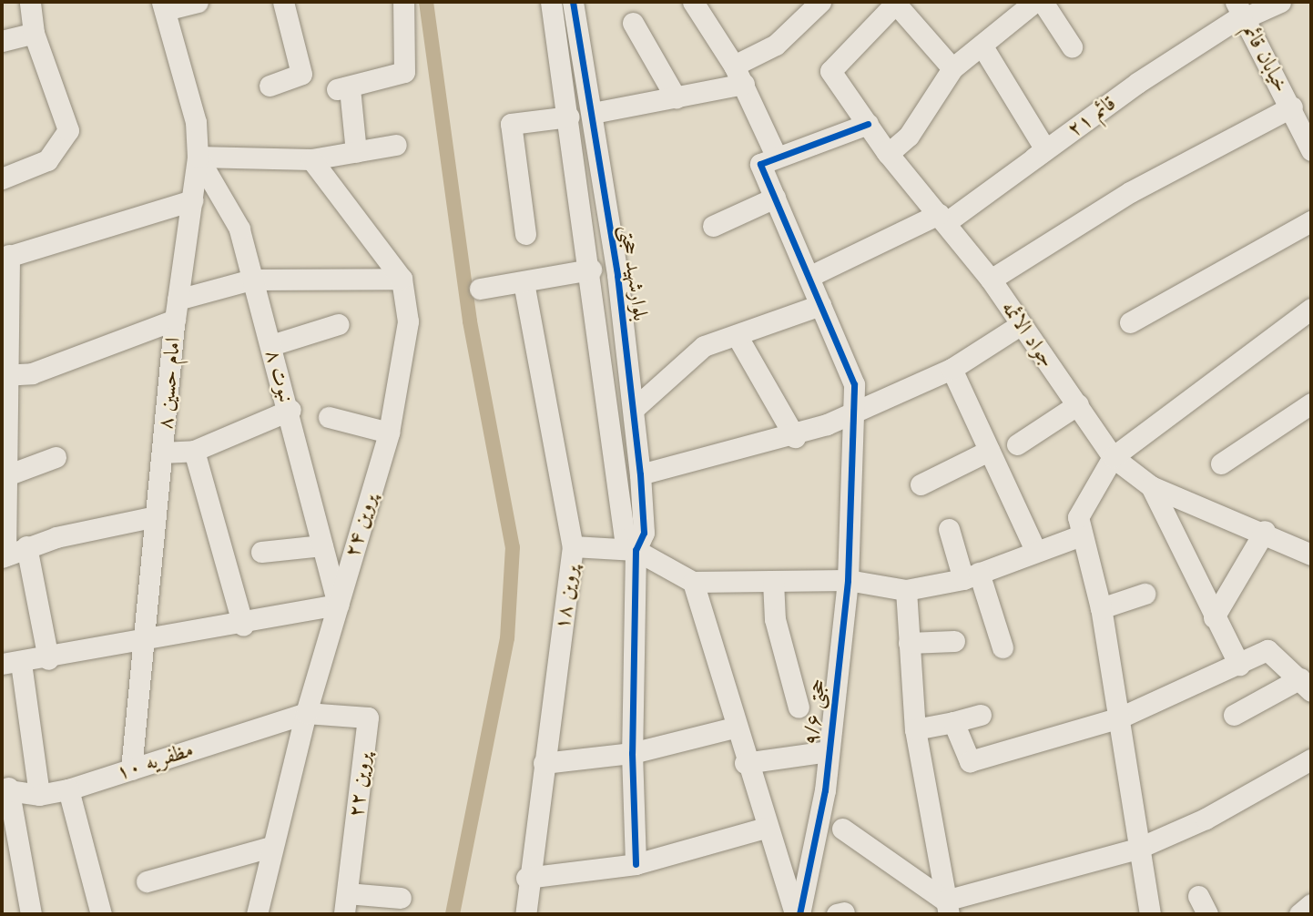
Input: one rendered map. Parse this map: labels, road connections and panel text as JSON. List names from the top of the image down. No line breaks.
{"streets":{"street":["خیابان قائم","قائم ۲۱","بلوارشهید حجتی","جواد الائمه","نبوت ۸","امام حسین ۸","پروین ۲۴","پروین ۱۸","حجتی ۹/۶","مظفریه ۱۰","پروین ۲۲"]},"crossings":[["خیابان قائم","قائم ۲۱"],["قائم ۲۱","جواد الائمه"],["قائم ۲۱","حجتی ۹/۶"],["نبوت ۸","امام حسین ۸"],["نبوت ۸","پروین ۲۴"],["امام حسین ۸","مظفریه ۱۰"],["پروین ۲۴","مظفریه ۱۰"],["پروین ۲۴","پروین ۲۲"],["مظفریه ۱۰","پروین ۲۲"]]}
